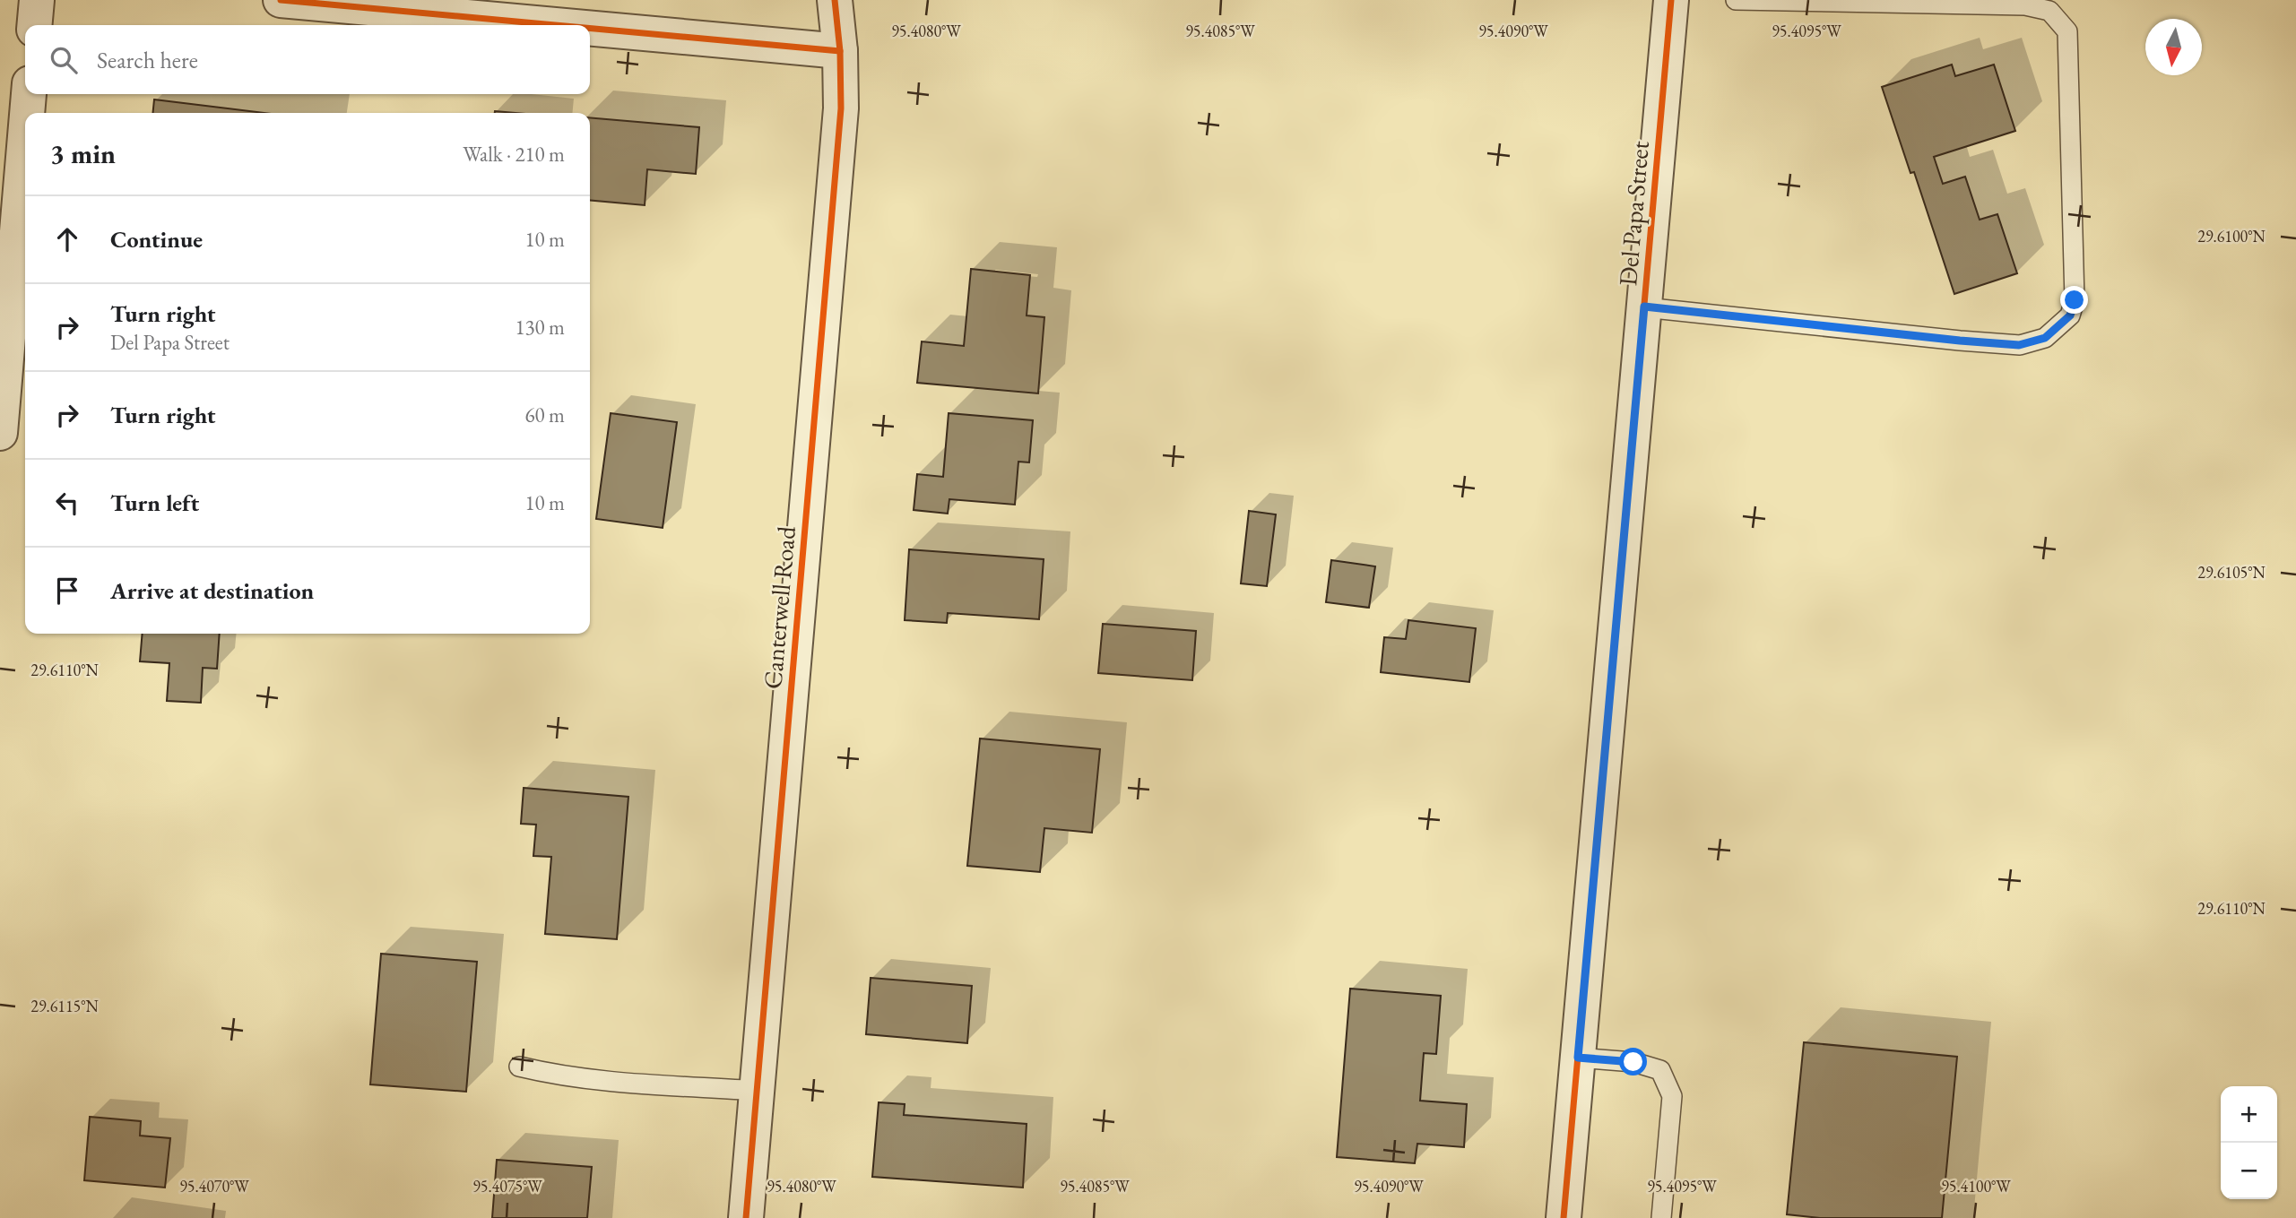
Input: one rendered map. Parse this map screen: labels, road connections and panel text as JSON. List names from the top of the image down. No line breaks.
{"streets":{"street":["Del Papa Street","Canterwell Road"]},"north":"bottom","page":{"search":"Search here","heading":["3 min","Walk · 210 m"],"list":[["Continue","10 m"],["Turn right","Del Papa Street","130 m"],["Turn right","60 m"],["Turn left","10 m"],"Arrive at destination"],"map_buttons":["+","−"]},"coordinates":["95.4080°W","95.4085°W","95.4090°W","95.4095°W","29.6100°N","29.6105°N","29.6110°N","29.6115°N","95.4070°W","95.4075°W","95.4100°W"]}
